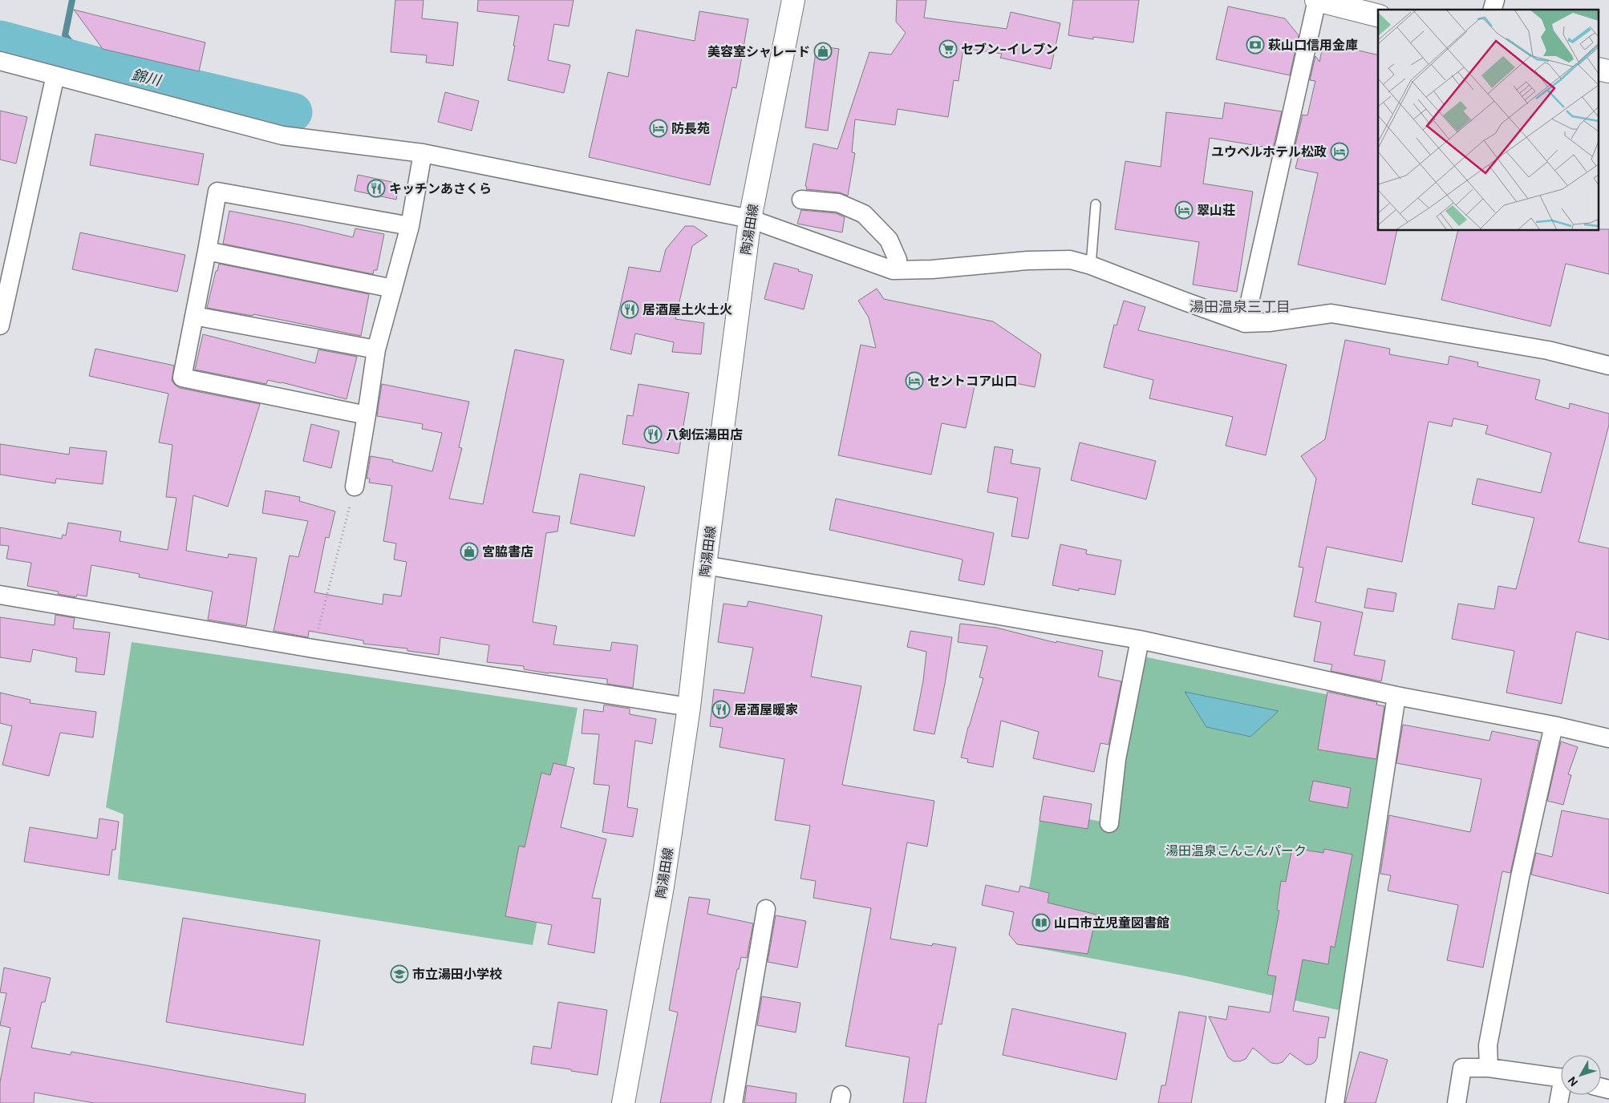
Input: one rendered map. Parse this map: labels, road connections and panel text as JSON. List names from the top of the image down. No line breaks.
{"streets":{"main road":["陶湯田線"]},"districts":["湯田温泉三丁目"],"water":["錦川"],"parks":["湯田温泉こんこんパーク"],"places":{"bank":["萩山口信用金庫"],"supermarket":["セブン-イレブン"],"shop":["美容室シャレード","宮脇書店"],"hotel":["防長苑","ユウベルホテル松政","翠山荘","セントコア山口"],"restaurant":["キッチンあさくら","居酒屋土火土火","八剣伝湯田店","居酒屋暖家"],"library":["山口市立児童図書館"],"school or university":["市立湯田小学校"]},"north":"bottom left"}
